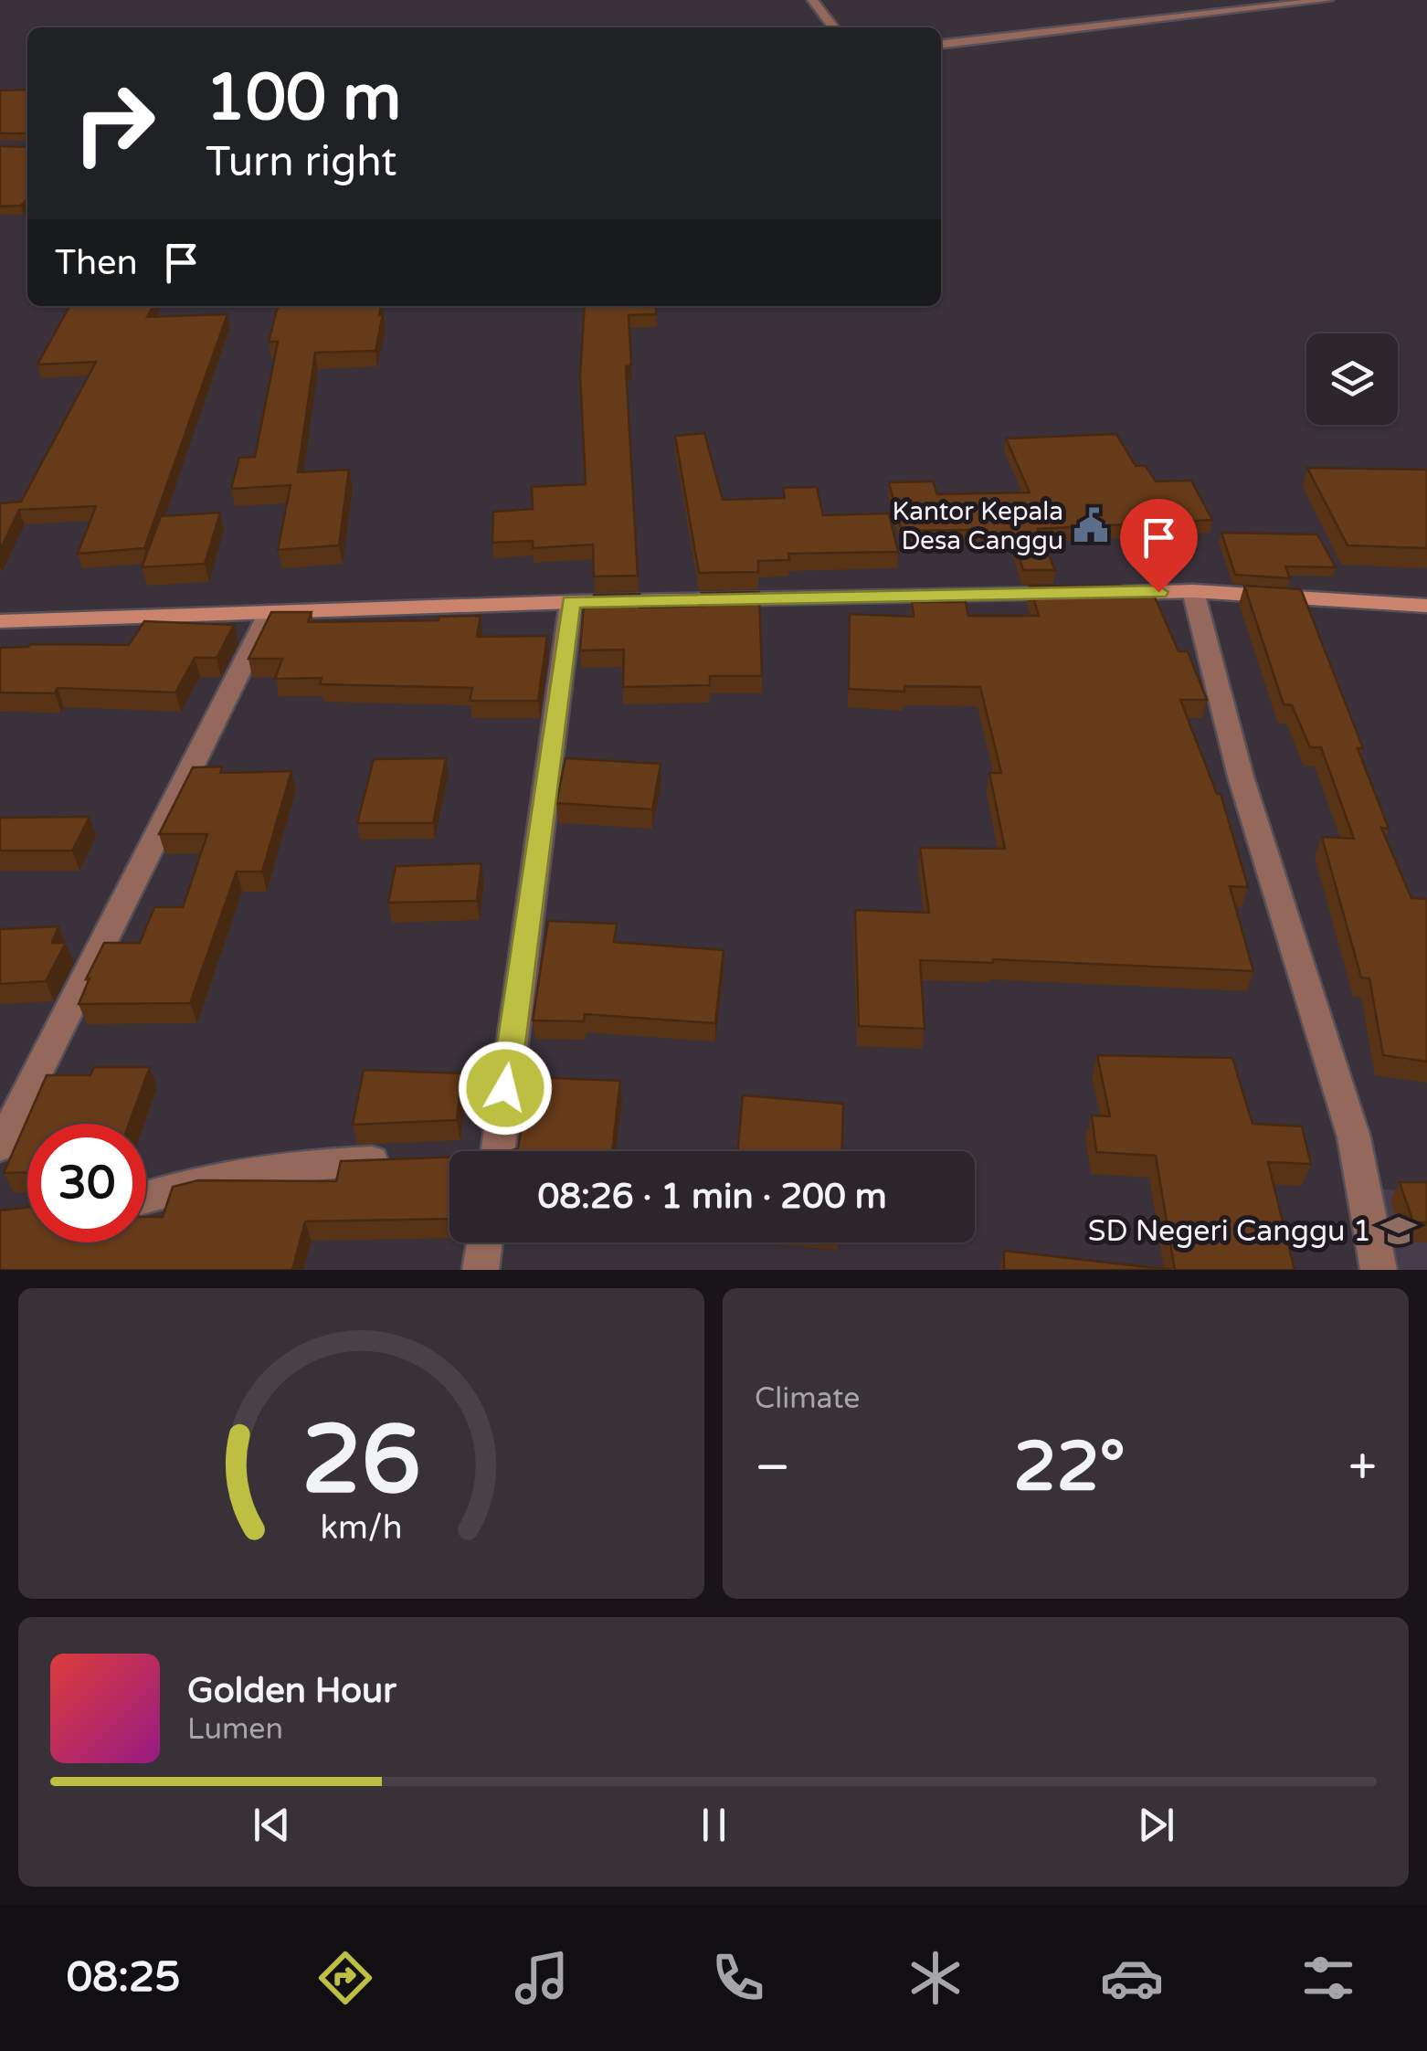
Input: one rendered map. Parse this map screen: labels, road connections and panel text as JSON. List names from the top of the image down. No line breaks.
{"places":{"public building":["Kantor Kepala Desa Canggu"],"school or university":["SD Negeri Canggu 1"]},"page":{"turn":["100 m","Turn right"],"then":"Then","limit":"30","trip":"08:26 · 1 min · 200 m","tile":"Climate","heat":["−","22°","+"],"song":["Golden Hour","Lumen"],"tabs":"08:25","gauge":["26","km/h"]}}
